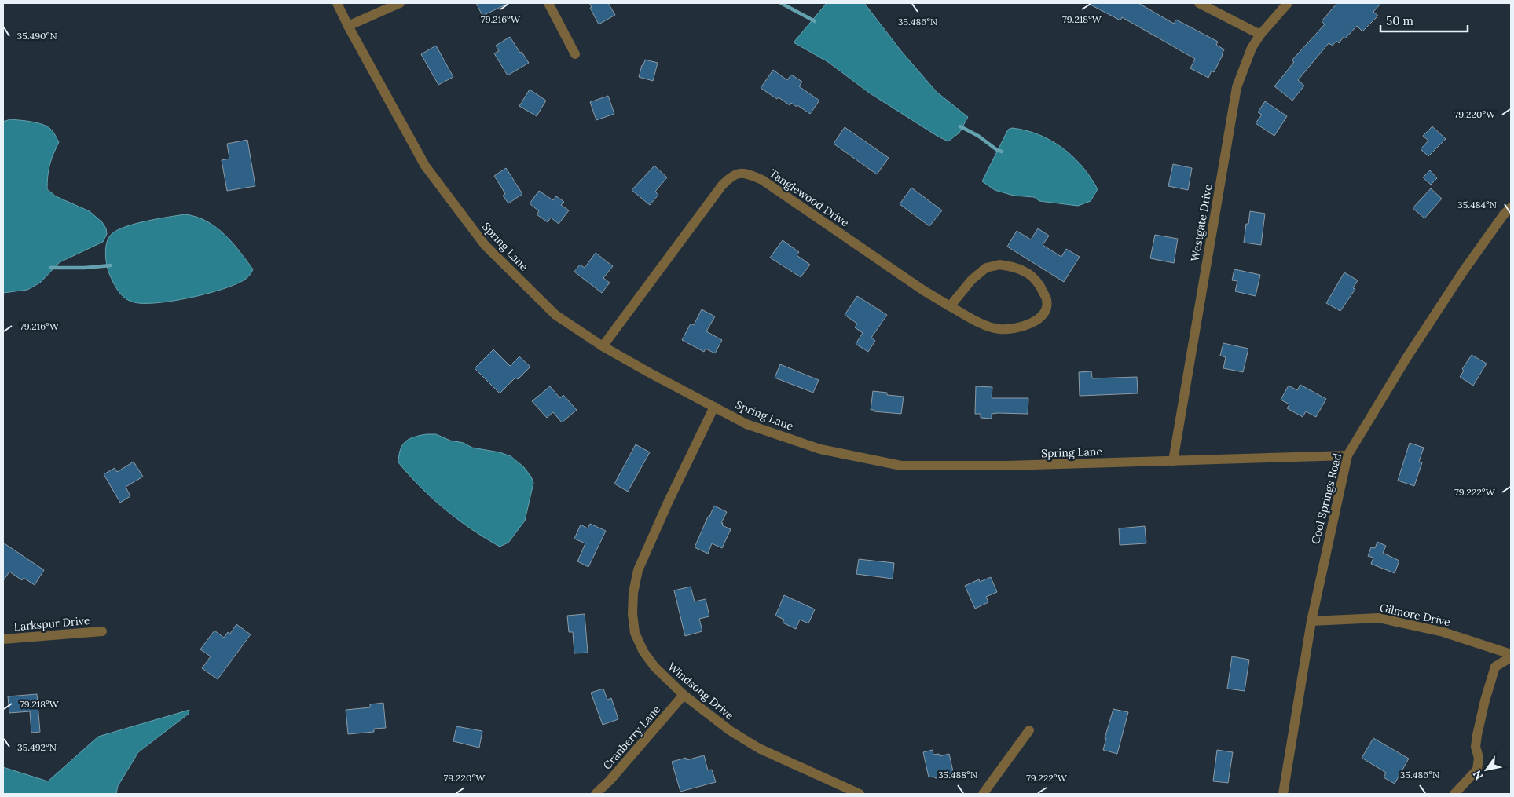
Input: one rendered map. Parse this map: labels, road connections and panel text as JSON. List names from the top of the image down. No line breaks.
{"streets":{"street":["Tanglewood Drive","Westgate Drive","Spring Lane","Cool Springs Road","Gilmore Drive","Larkspur Drive","Windsong Drive","Cranberry Lane"]},"crossings":[["Tanglewood Drive","Spring Lane"],["Westgate Drive","Spring Lane"],["Spring Lane","Cool Springs Road"],["Spring Lane","Windsong Drive"],["Cool Springs Road","Gilmore Drive"],["Windsong Drive","Cranberry Lane"]],"scale_bar":"50 m","north":"bottom left","coordinates":["79.216°W","79.218°W","35.486°N","35.490°N","79.220°W","35.484°N","79.222°W","35.492°N","35.488°N"]}
